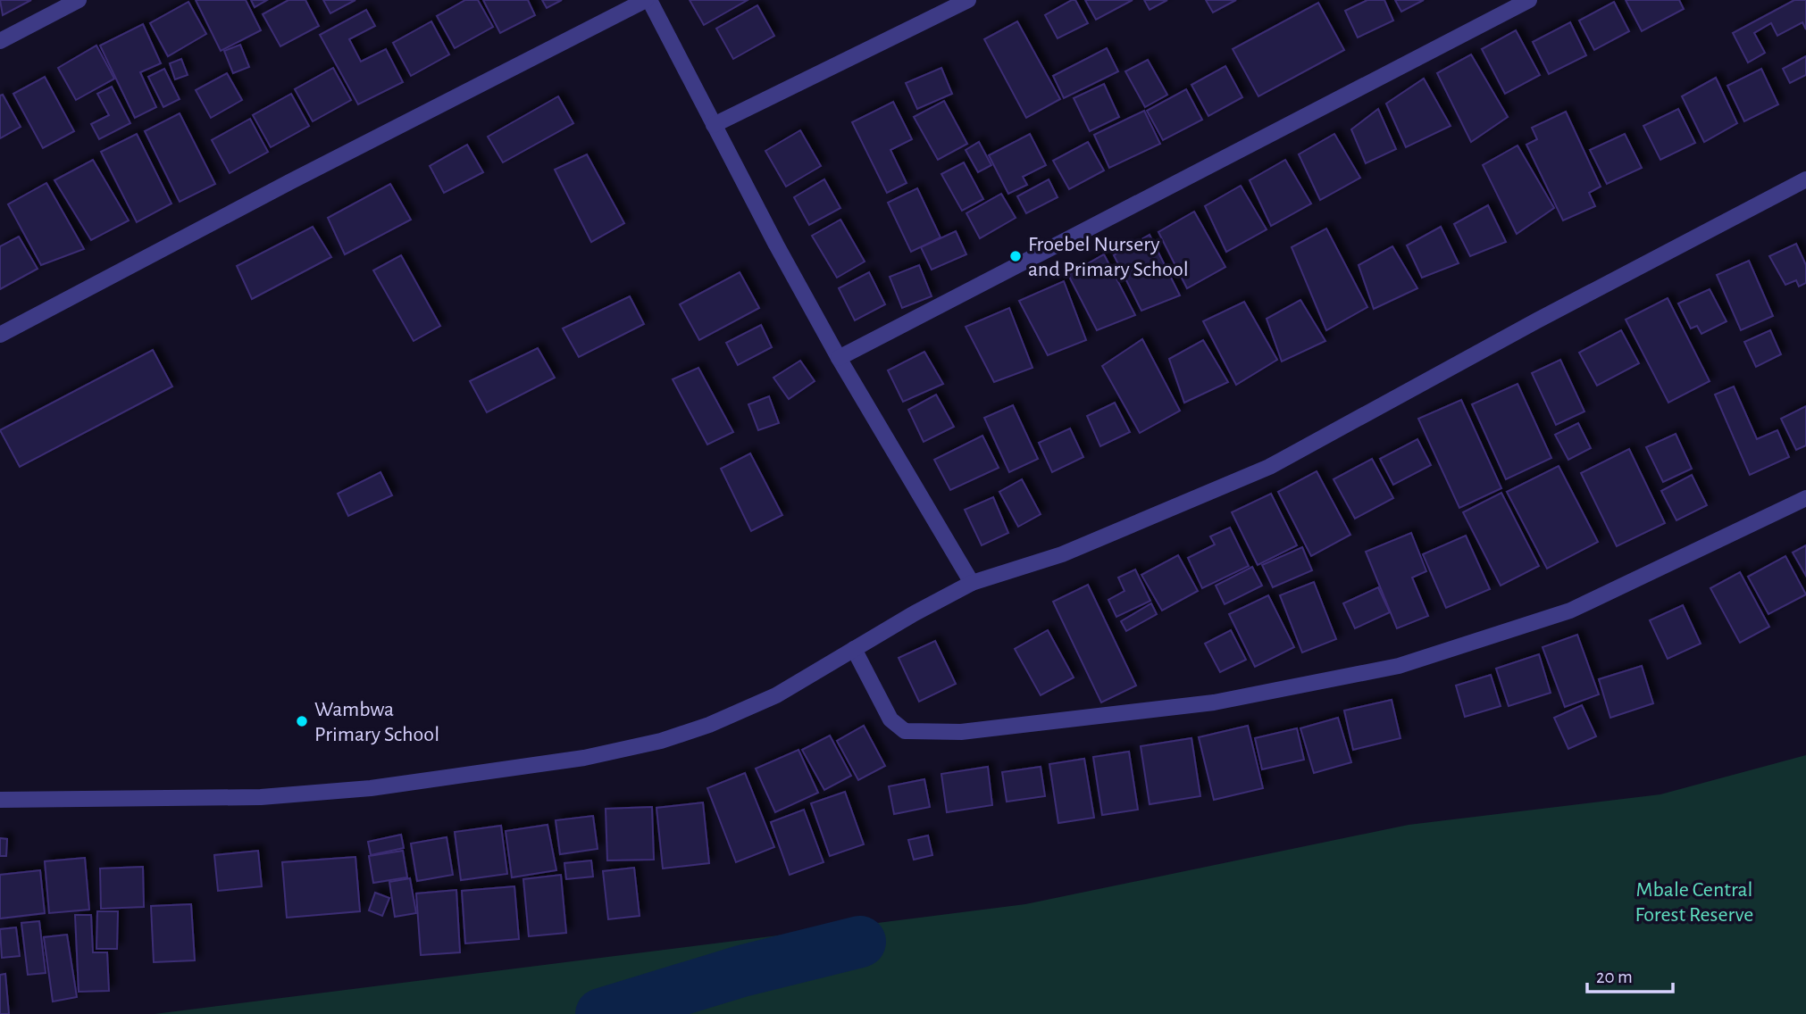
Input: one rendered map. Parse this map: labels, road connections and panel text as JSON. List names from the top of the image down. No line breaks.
{"parks":["Mbale Central Forest Reserve"],"places":["Froebel Nursery and Primary School","Wambwa Primary School"],"scale_bar":"20 m"}
